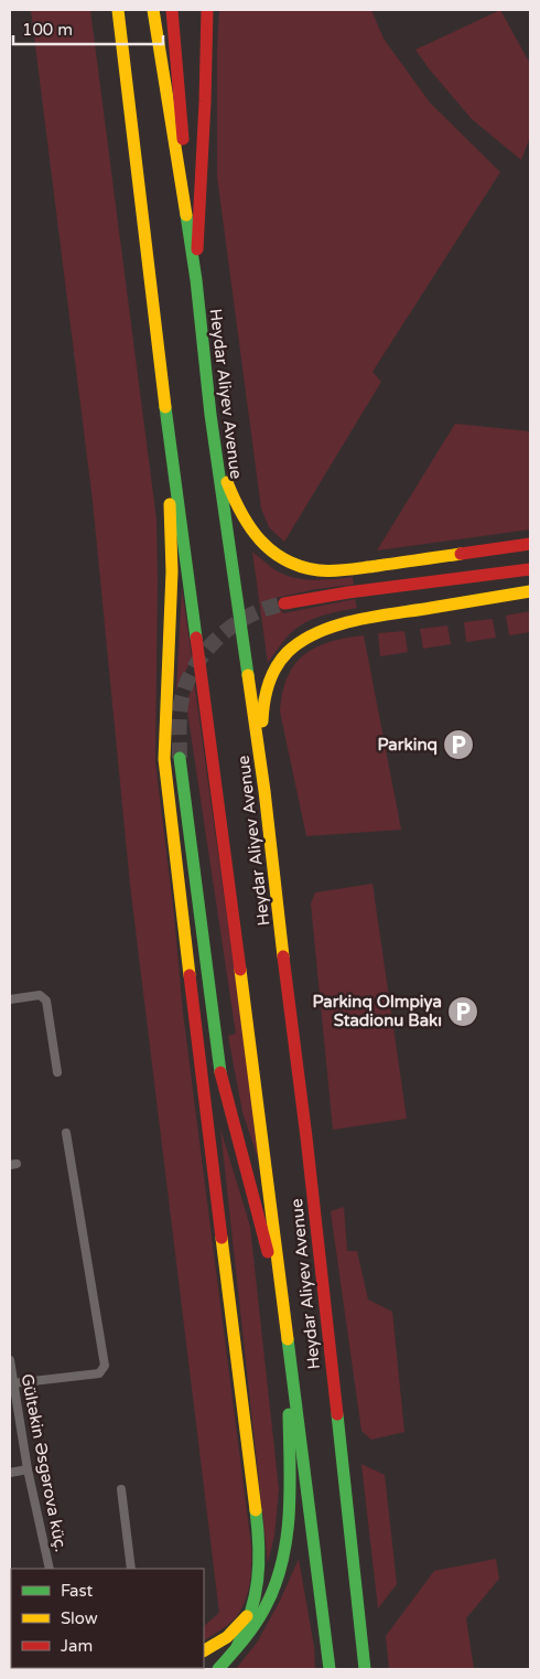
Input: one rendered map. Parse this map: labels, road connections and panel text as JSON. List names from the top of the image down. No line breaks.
{"streets":{"highway":["Heydar Aliyev Avenue"],"street":["Gültəkin Əsgərova küç."]},"places":{"parking":["Parkinq","Parkinq Olmpiya Stadionu Bakı"]},"legend":["Fast","Slow","Jam"],"scale_bar":"100 m"}
